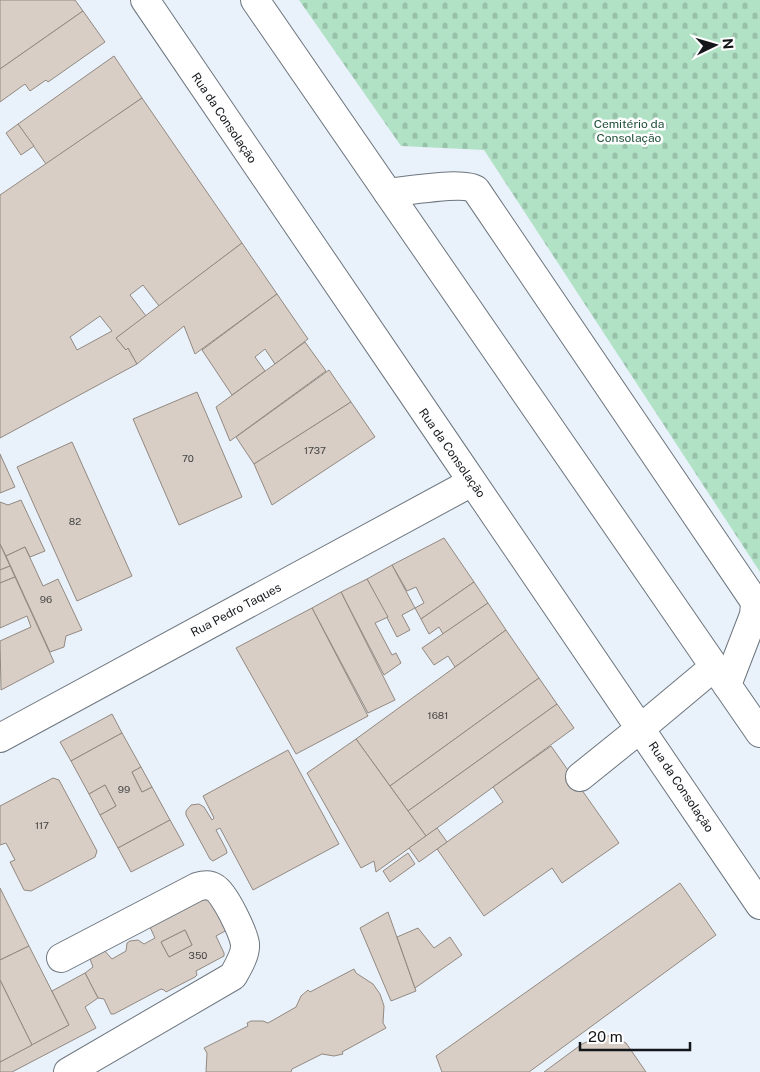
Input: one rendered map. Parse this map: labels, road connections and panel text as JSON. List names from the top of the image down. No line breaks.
{"streets":{"main road":["Rua da Consolação","Rua Pedro Taques"]},"crossings":[["Rua da Consolação","Rua Pedro Taques"]],"parks":["Cemitério da Consolação"],"house_numbers":["1737","70","82","96","1681","99","117","350"],"scale_bar":"20 m","north":"right"}
